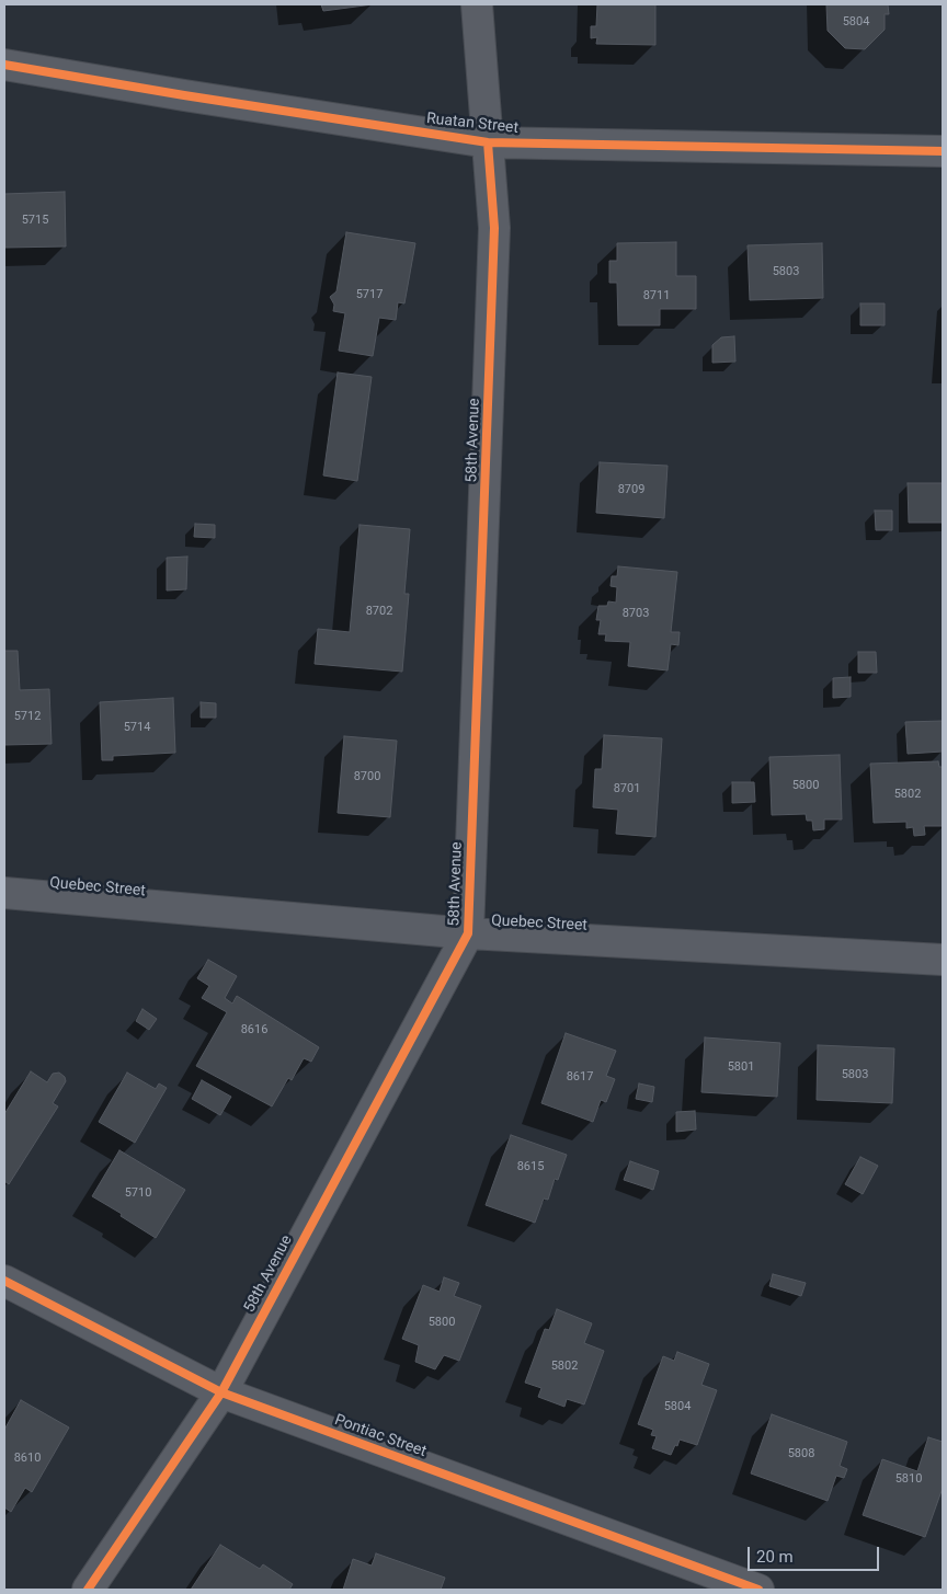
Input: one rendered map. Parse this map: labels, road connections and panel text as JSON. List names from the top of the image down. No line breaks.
{"streets":{"street":["Ruatan Street","58th Avenue","Quebec Street","Pontiac Street"]},"crossings":[["Ruatan Street","58th Avenue"],["58th Avenue","Quebec Street"],["58th Avenue","Pontiac Street"]],"house_numbers":["5804","5715","5803","5717","8711","8709","8702","8703","5712","5714","8700","5800","8701","5802","8616","5801","5803","8617","8615","5710","5800","5802","5804","5808","8610","5810"],"scale_bar":"20 m"}
